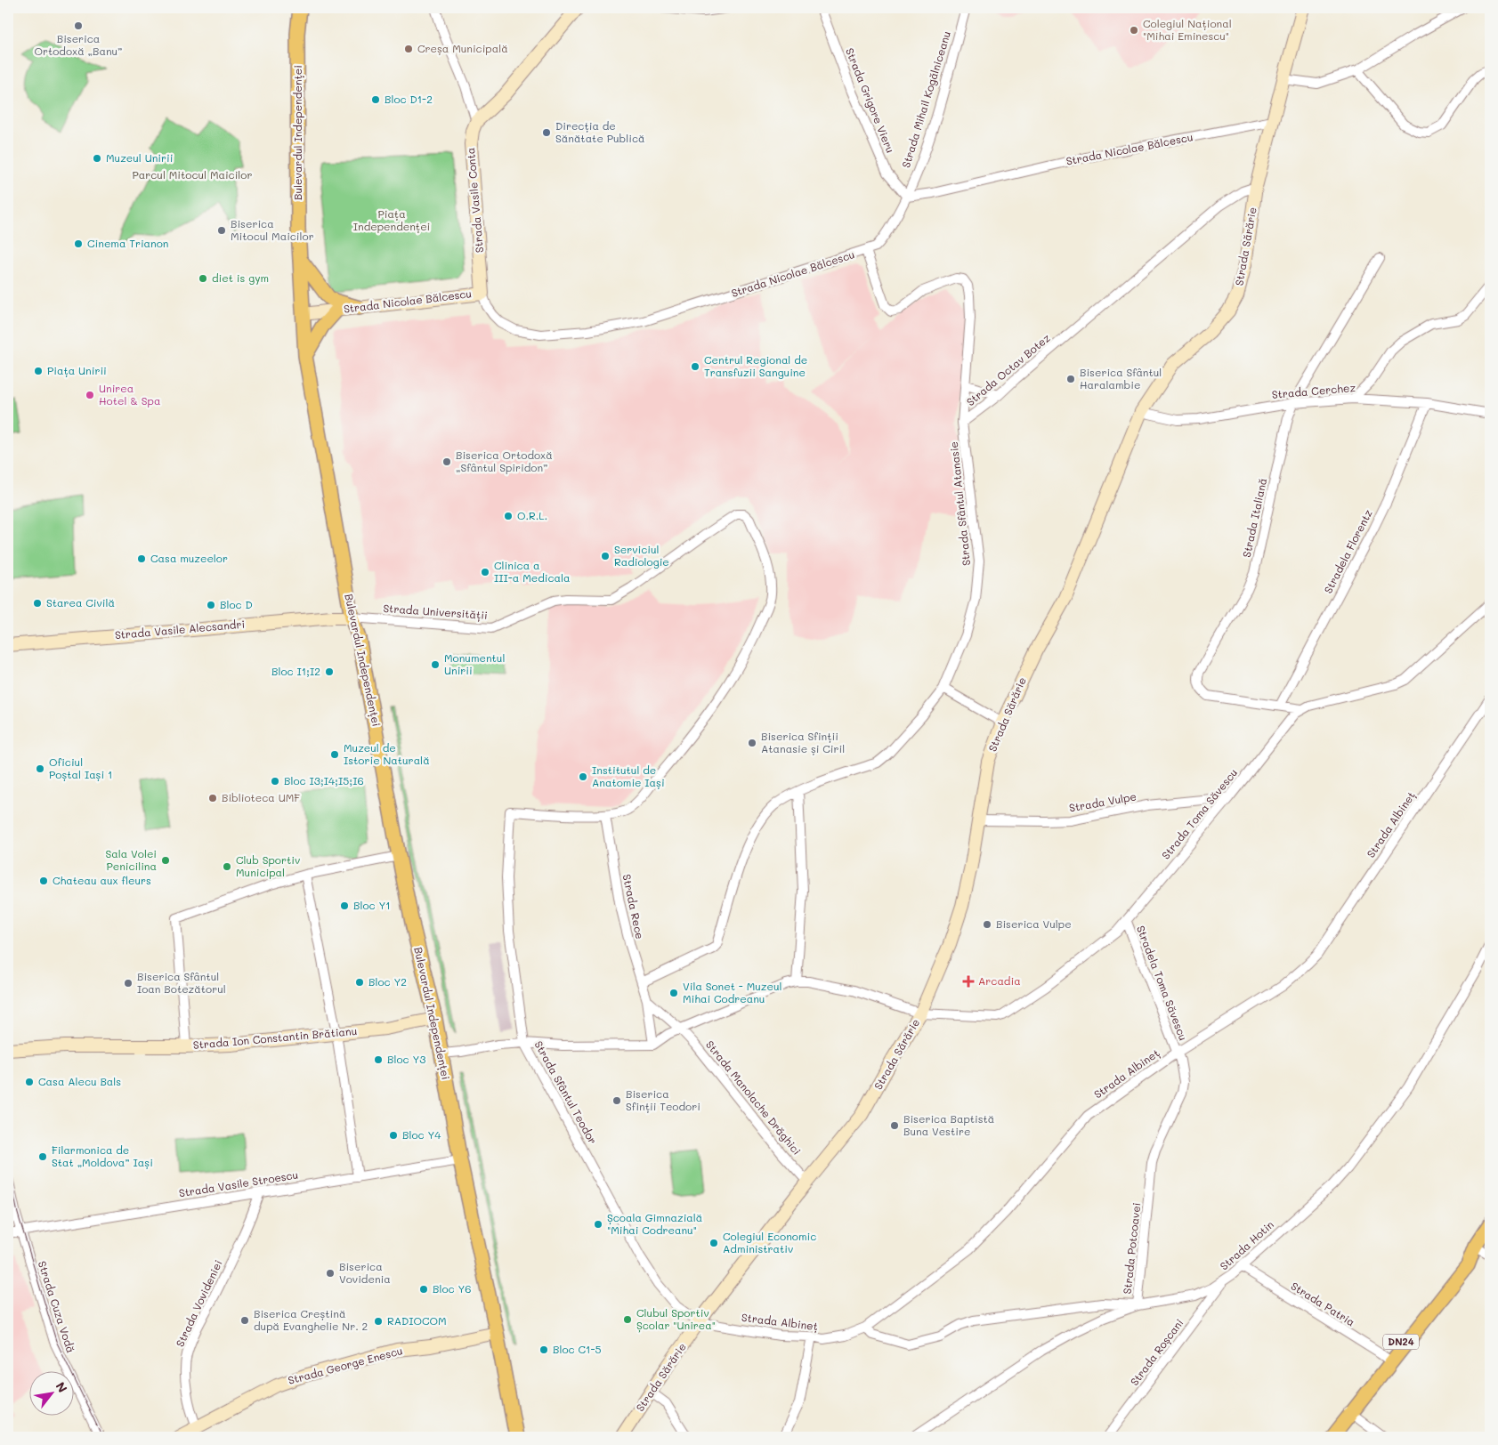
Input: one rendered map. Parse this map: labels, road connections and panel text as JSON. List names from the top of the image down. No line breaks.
{"streets":{"main road":["Bulevardul Independenței","DN24"],"street":["Strada Mihail Kogălniceanu","Strada Grigore Vieru","Strada Nicolae Bălcescu","Strada Vasile Conta","Strada Sărărie","Strada Octav Botez","Strada Cerchez","Strada Sfântul Atanasie","Strada Italiană","Stradela Florentz","Strada Universității","Strada Vasile Alecsandri","Strada Vulpe","Strada Toma Săvescu","Strada Albineț","Strada Rece","Stradela Toma Săvescu","Strada Ion Constantin Brătianu","Strada Sfântul Teodor","Strada Manolache Drăghici","Strada Vasile Stroescu","Strada Hotin","Strada Potcoavei","Strada Vovideniei","Strada Patria","Strada Cuza Vodă","Strada Roșcani","Strada George Enescu"]},"crossings":[["Strada Mihail Kogălniceanu","Strada Grigore Vieru"],["Strada Mihail Kogălniceanu","Strada Nicolae Bălcescu"],["Strada Grigore Vieru","Strada Nicolae Bălcescu"],["Bulevardul Independenței","Strada Nicolae Bălcescu"],["Bulevardul Independenței","Strada Universității"],["Bulevardul Independenței","Strada Vasile Alecsandri"],["Bulevardul Independenței","Strada Ion Constantin Brătianu"],["Bulevardul Independenței","Strada Vasile Stroescu"],["Bulevardul Independenței","Strada George Enescu"],["Strada Nicolae Bălcescu","Strada Vasile Conta"],["Strada Nicolae Bălcescu","Strada Sărărie"],["Strada Nicolae Bălcescu","Strada Octav Botez"],["Strada Sărărie","Strada Octav Botez"],["Strada Sărărie","Strada Cerchez"],["Strada Sărărie","Strada Vulpe"],["Strada Sărărie","Strada Toma Săvescu"],["Strada Sărărie","Strada Albineț"],["Strada Sărărie","Strada Sfântul Teodor"],["Strada Sărărie","Strada Manolache Drăghici"],["Strada Octav Botez","Strada Sfântul Atanasie"],["Strada Cerchez","Strada Italiană"],["Strada Cerchez","Stradela Florentz"],["Strada Sfântul Atanasie","Strada Rece"],["Strada Italiană","Stradela Florentz"],["Strada Italiană","Strada Toma Săvescu"],["Strada Universității","Strada Vasile Alecsandri"],["Strada Universității","Strada Rece"],["Strada Universității","Strada Sfântul Teodor"],["Strada Vulpe","Strada Toma Săvescu"],["Strada Toma Săvescu","Stradela Toma Săvescu"],["Strada Albineț","Stradela Toma Săvescu"],["Strada Albineț","Strada Sfântul Teodor"],["Strada Albineț","Strada Potcoavei"],["Strada Rece","Strada Sfântul Teodor"],["Stradela Toma Săvescu","Strada Potcoavei"],["Strada Vasile Stroescu","Strada Vovideniei"],["Strada Vasile Stroescu","Strada Cuza Vodă"],["Strada Hotin","Strada Potcoavei"],["Strada Hotin","Strada Patria"],["Strada Hotin","Strada Roșcani"],["Strada Vovideniei","Strada George Enescu"],["Strada Patria","DN24"]],"parks":["Parcul Mitocul Maicilor","Piața Independenței"],"places":{"other":["Biserica Ortodoxă „Banu”","Colegiul Național \"Mihai Eminescu\"","Creșa Municipală","Bloc D1-2","Direcția de Sănătate Publică","Muzeul Unirii","Biserica Mitocul Maicilor","Cinema Trianon","diet is gym","Centrul Regional de Transfuzii Sanguine","Piața Unirii","Biserica Sfântul Haralambie","Unirea Hotel & Spa","Biserica Ortodoxă „Sfântul Spiridon”","O.R.L.","Serviciul Radiologie","Casa muzeelor","Clinica a III-a Medicala","Starea Civilă","Bloc D","Monumentul Unirii","Bloc I1;I2","Biserica Sfinții Atanasie și Ciril","Muzeul de Istorie Naturală","Oficiul Poștal Iași 1","Institutul de Anatomie Iași","Bloc I3;I4;I5;I6","Biblioteca UMF","Sala Volei Penicilina","Club Sportiv Municipal","Chateau aux fleurs","Bloc Y1","Biserica Vulpe","Bloc Y2","Biserica Sfântul Ioan Botezătorul","Vila Sonet - Muzeul Mihai Codreanu","Bloc Y3","Casa Alecu Bals","Biserica Sfinții Teodori","Biserica Baptistă Buna Vestire","Bloc Y4","Filarmonica de Stat „Moldova” Iași","Școala Gimnazială \"Mihai Codreanu\"","Colegiul Economic Administrativ","Biserica Vovidenia","Bloc Y6","Clubul Sportiv Școlar \"Unirea\"","Biserica Creștină după Evanghelie Nr. 2","RADIOCOM","Bloc C1-5"],"health":["Arcadia"]},"north":"top right"}
